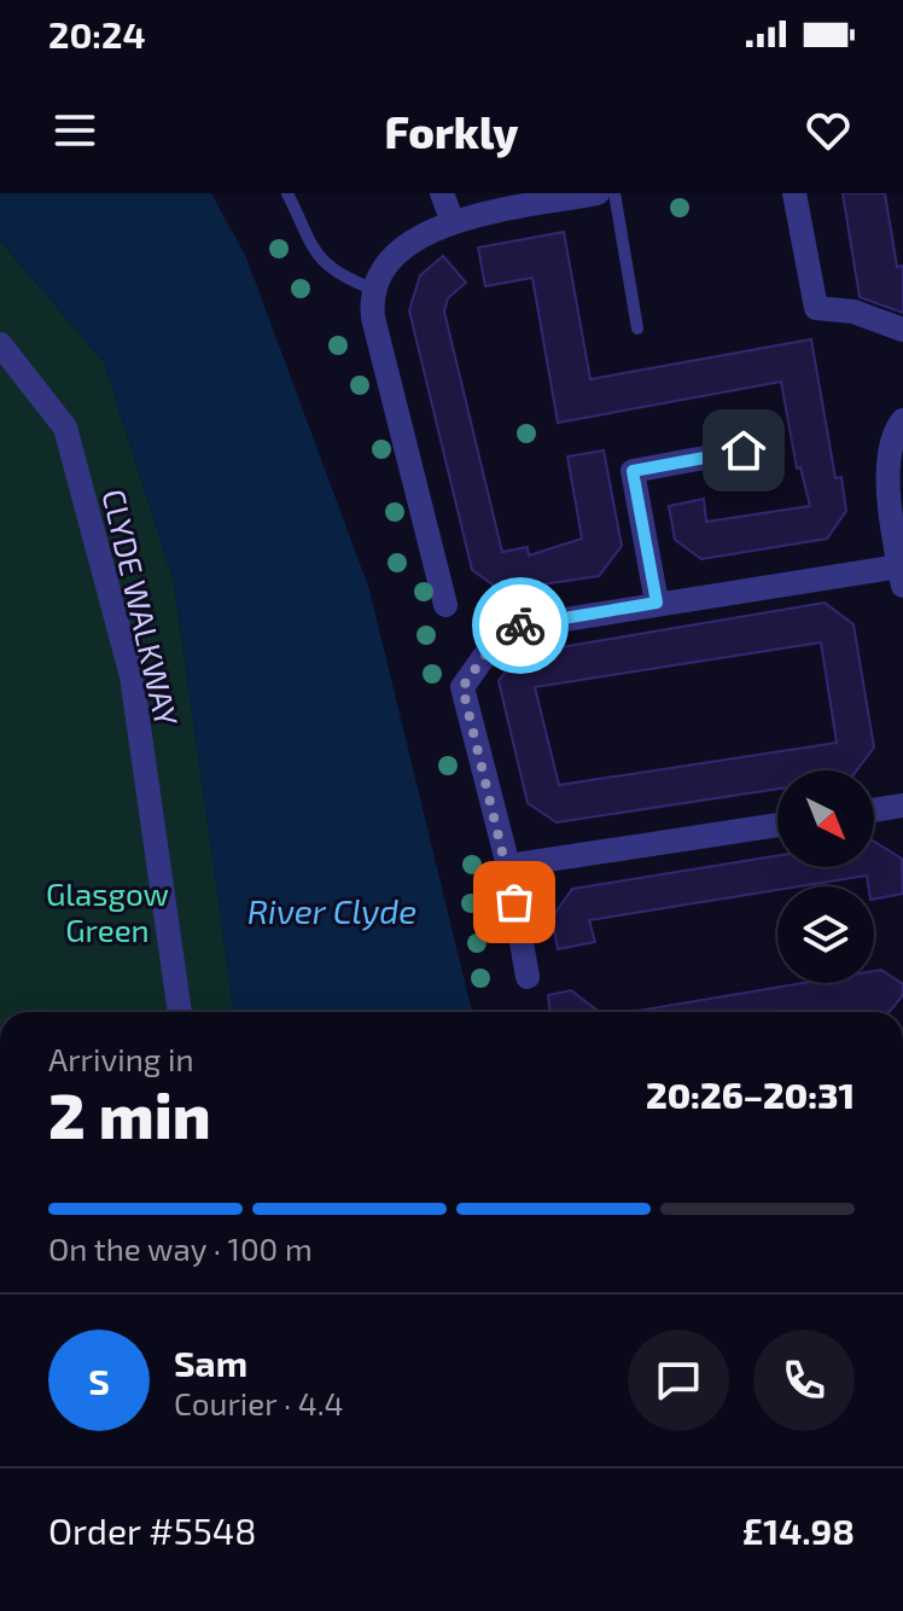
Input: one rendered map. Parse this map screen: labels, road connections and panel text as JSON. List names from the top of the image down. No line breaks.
{"streets":{"street":["CLYDE WALKWAY"]},"water":["River Clyde"],"parks":["Glasgow Green"],"north":"bottom right","page":{"status":"20:24","header":"Forkly","heading":["2 min","Arriving in","20:26–20:31"],"panel":["Sam","Courier · 4.4","Order #5548","£14.98"],"bar":"On the way · 100 m","round":"S"}}
